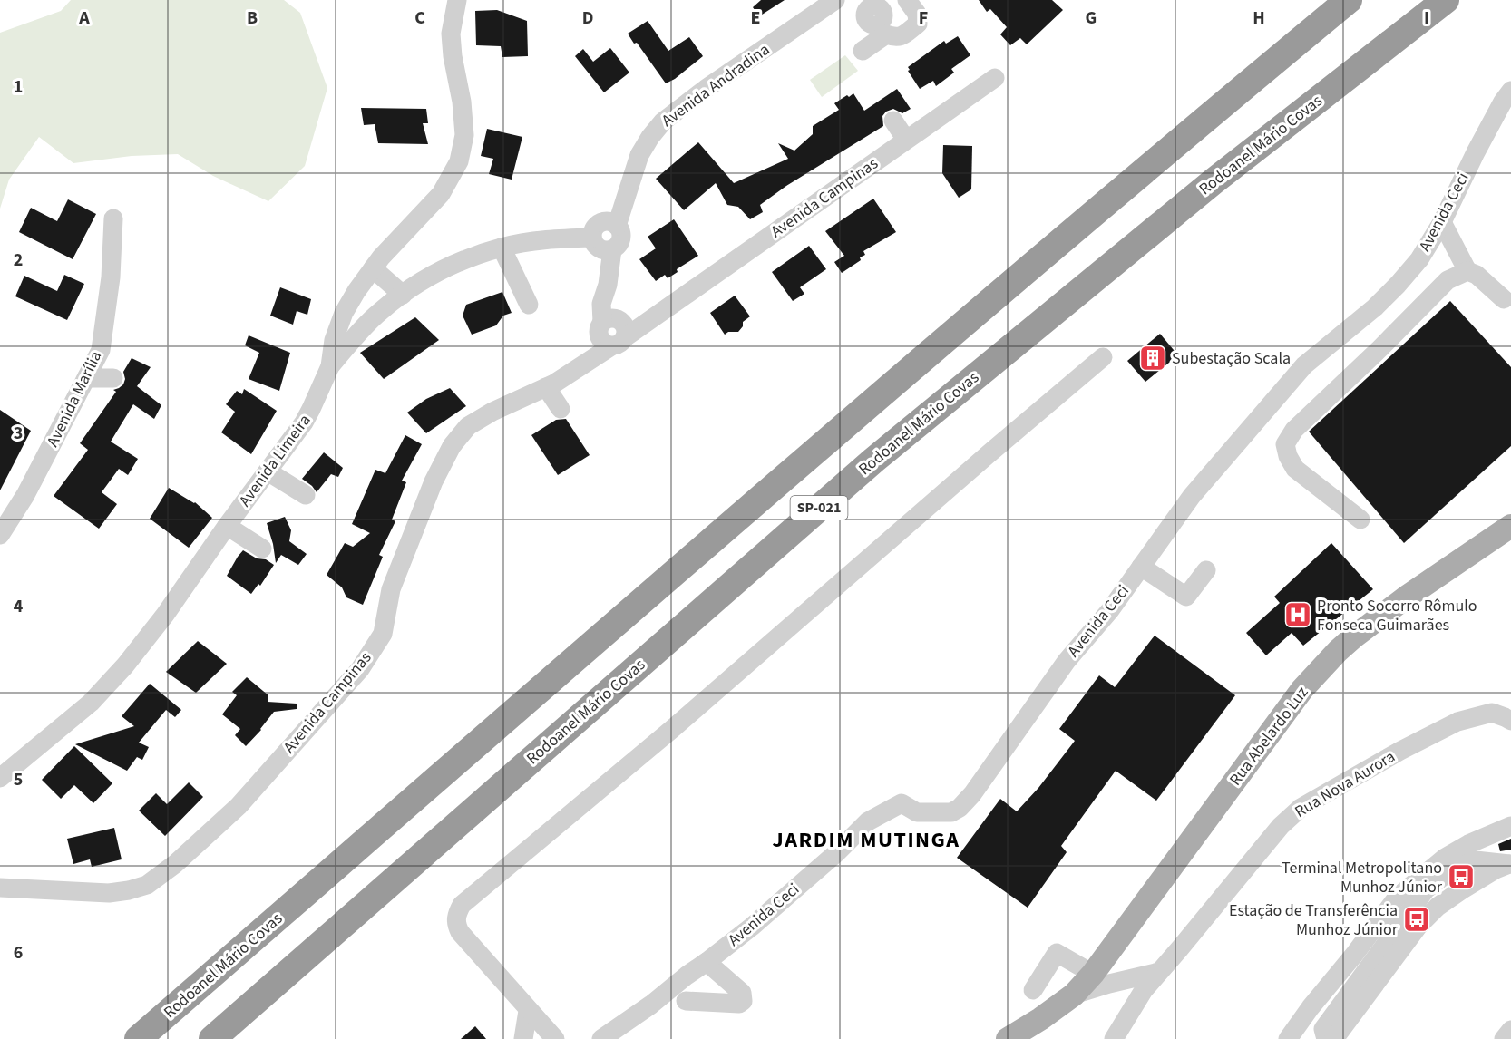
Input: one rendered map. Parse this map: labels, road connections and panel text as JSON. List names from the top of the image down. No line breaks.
{"streets":{"highway":["Rodoanel Mário Covas","SP-021"],"main road":["Rua Abelardo Luz"],"street":["Avenida Andradina","Avenida Campinas","Avenida Ceci","Avenida Marília","Avenida Limeira","Rua Nova Aurora"]},"crossings":[["Rua Abelardo Luz","Rua Nova Aurora"]],"districts":["JARDIM MUTINGA"],"places":{"building":["Subestação Scala"],"hospital":["Pronto Socorro Rômulo Fonseca Guimarães"],"bus stop":["Terminal Metropolitano Munhoz Júnior","Estação de Transferência Munhoz Júnior"]},"grid":{"columns":["A","B","C","D","E","F","G","H","I"],"rows":["1","2","3","4","5","6"]}}
